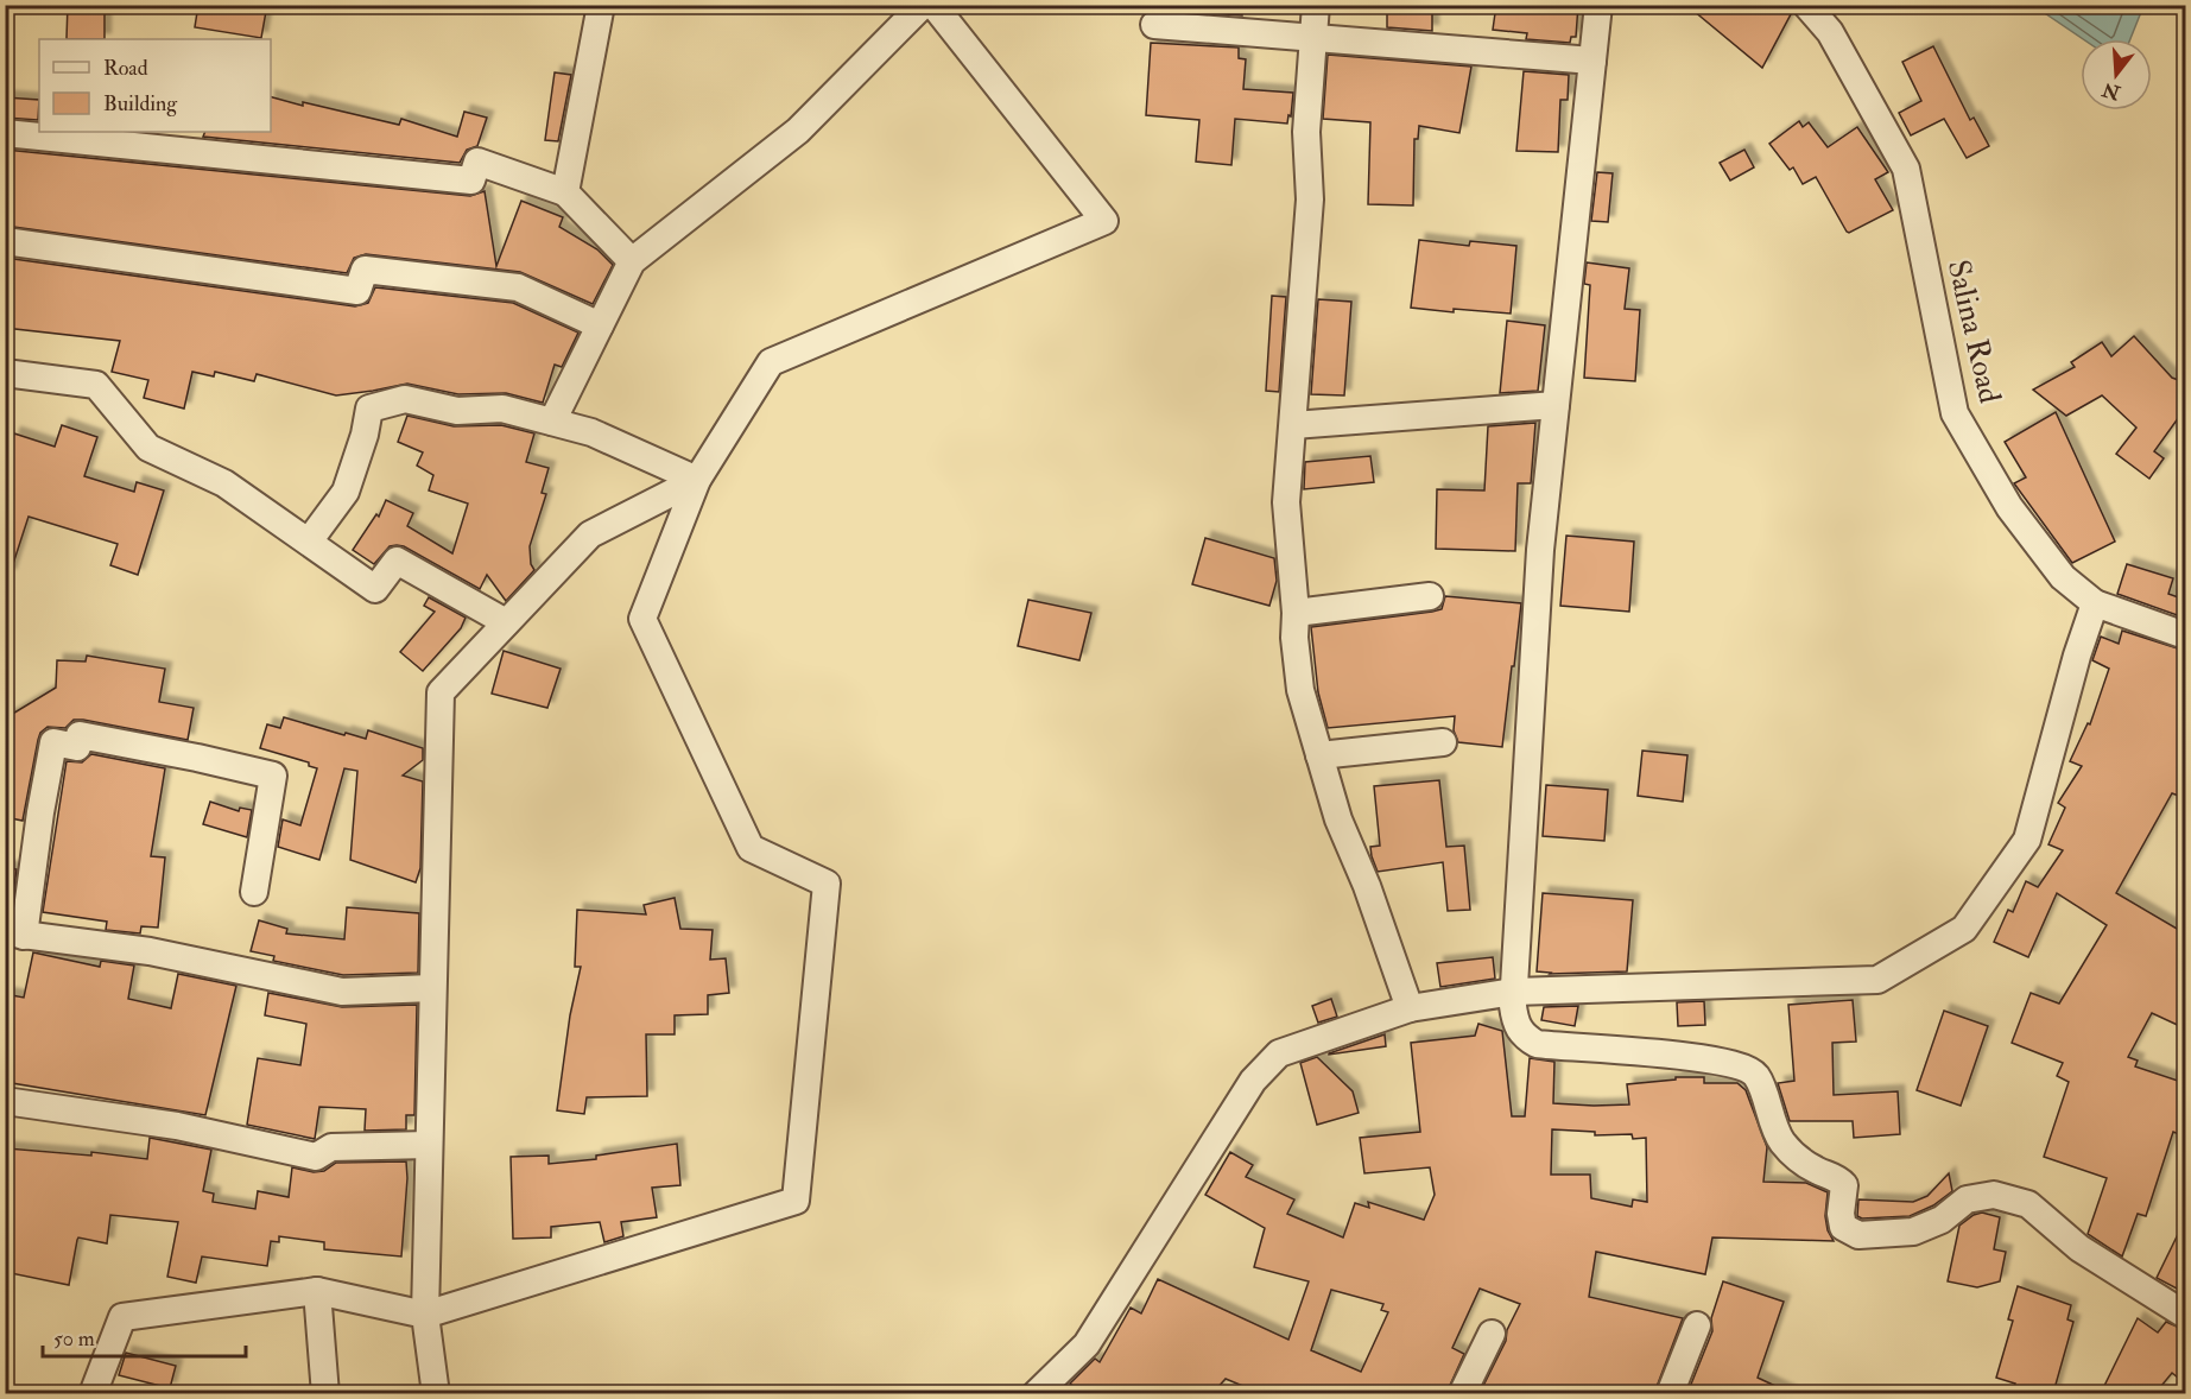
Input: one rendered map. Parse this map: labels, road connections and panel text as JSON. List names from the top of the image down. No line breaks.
{"streets":{"street":["Salina Road"]},"legend":["Road","Building"],"scale_bar":"50 m","north":"bottom"}
